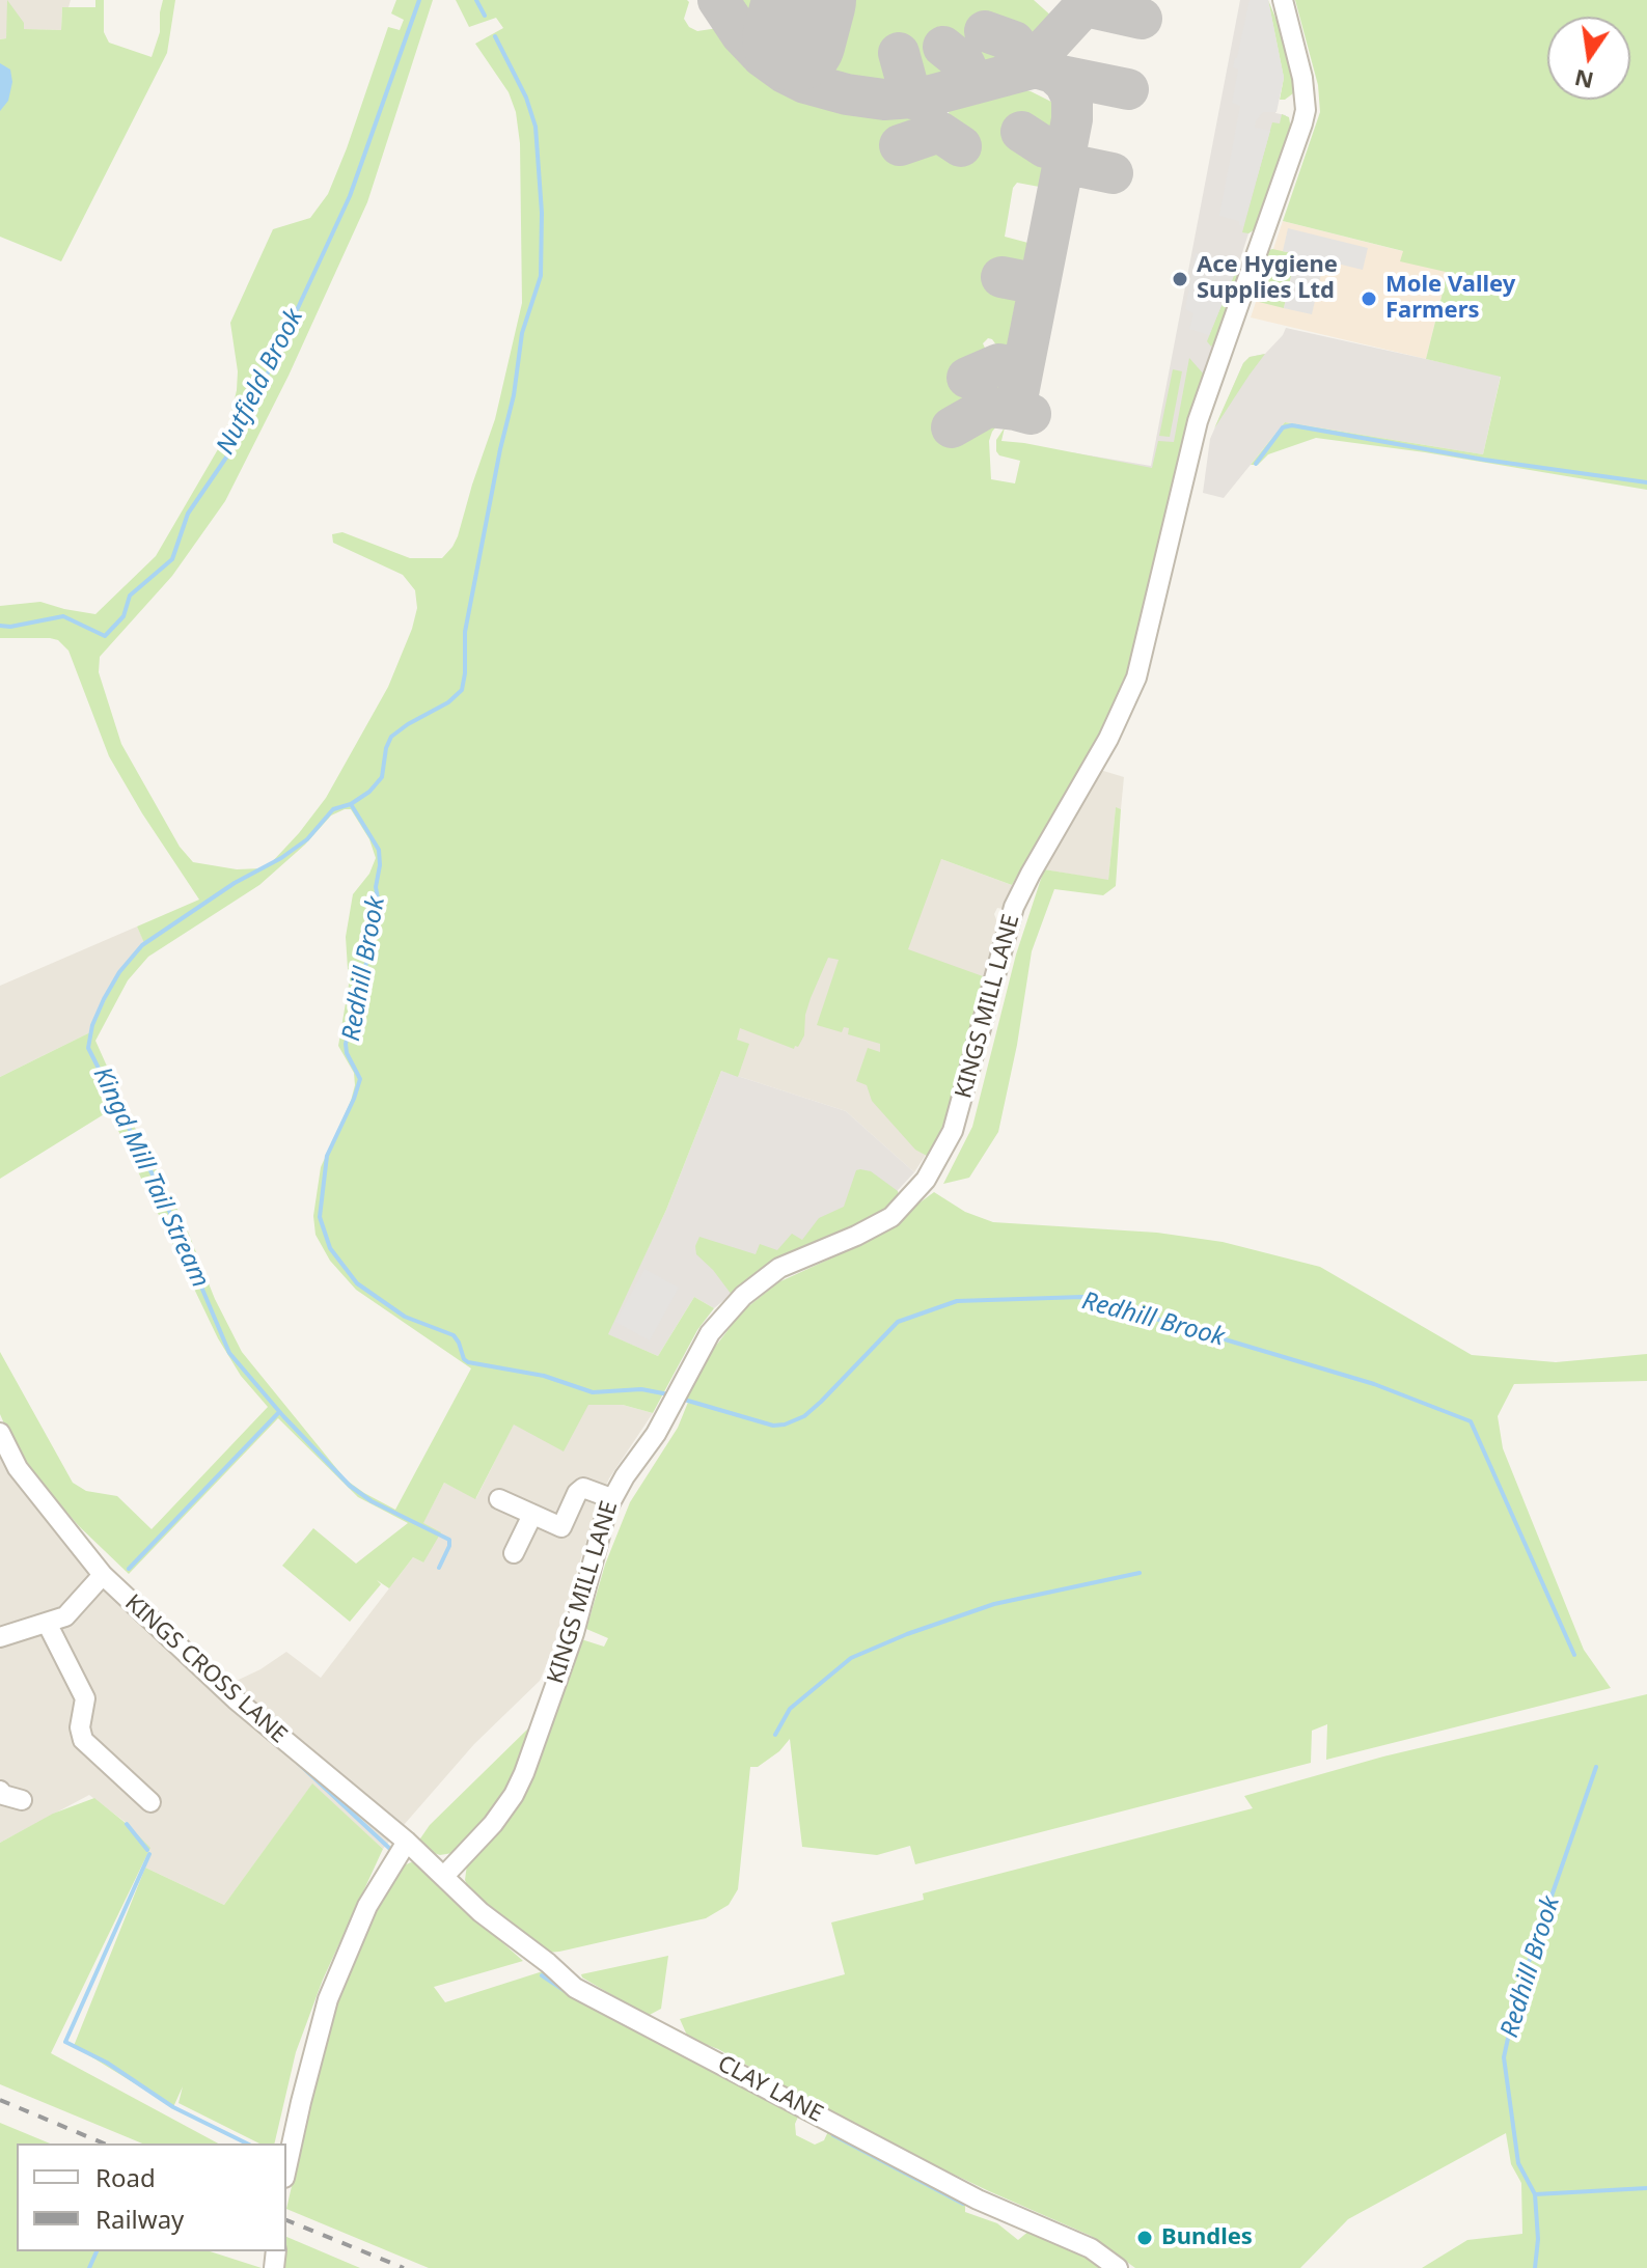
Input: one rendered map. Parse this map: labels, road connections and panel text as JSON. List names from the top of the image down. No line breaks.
{"streets":{"street":["KINGS MILL LANE","KINGS CROSS LANE","CLAY LANE"]},"crossings":[["KINGS MILL LANE","KINGS CROSS LANE"],["KINGS MILL LANE","CLAY LANE"],["KINGS CROSS LANE","CLAY LANE"]],"water":["Nutfield Brook","Redhill Brook","Kingd Mill Tail Stream"],"places":["Ace Hygiene Supplies Ltd","Mole Valley Farmers","Bundles"],"legend":["Road","Railway"],"north":"bottom"}
